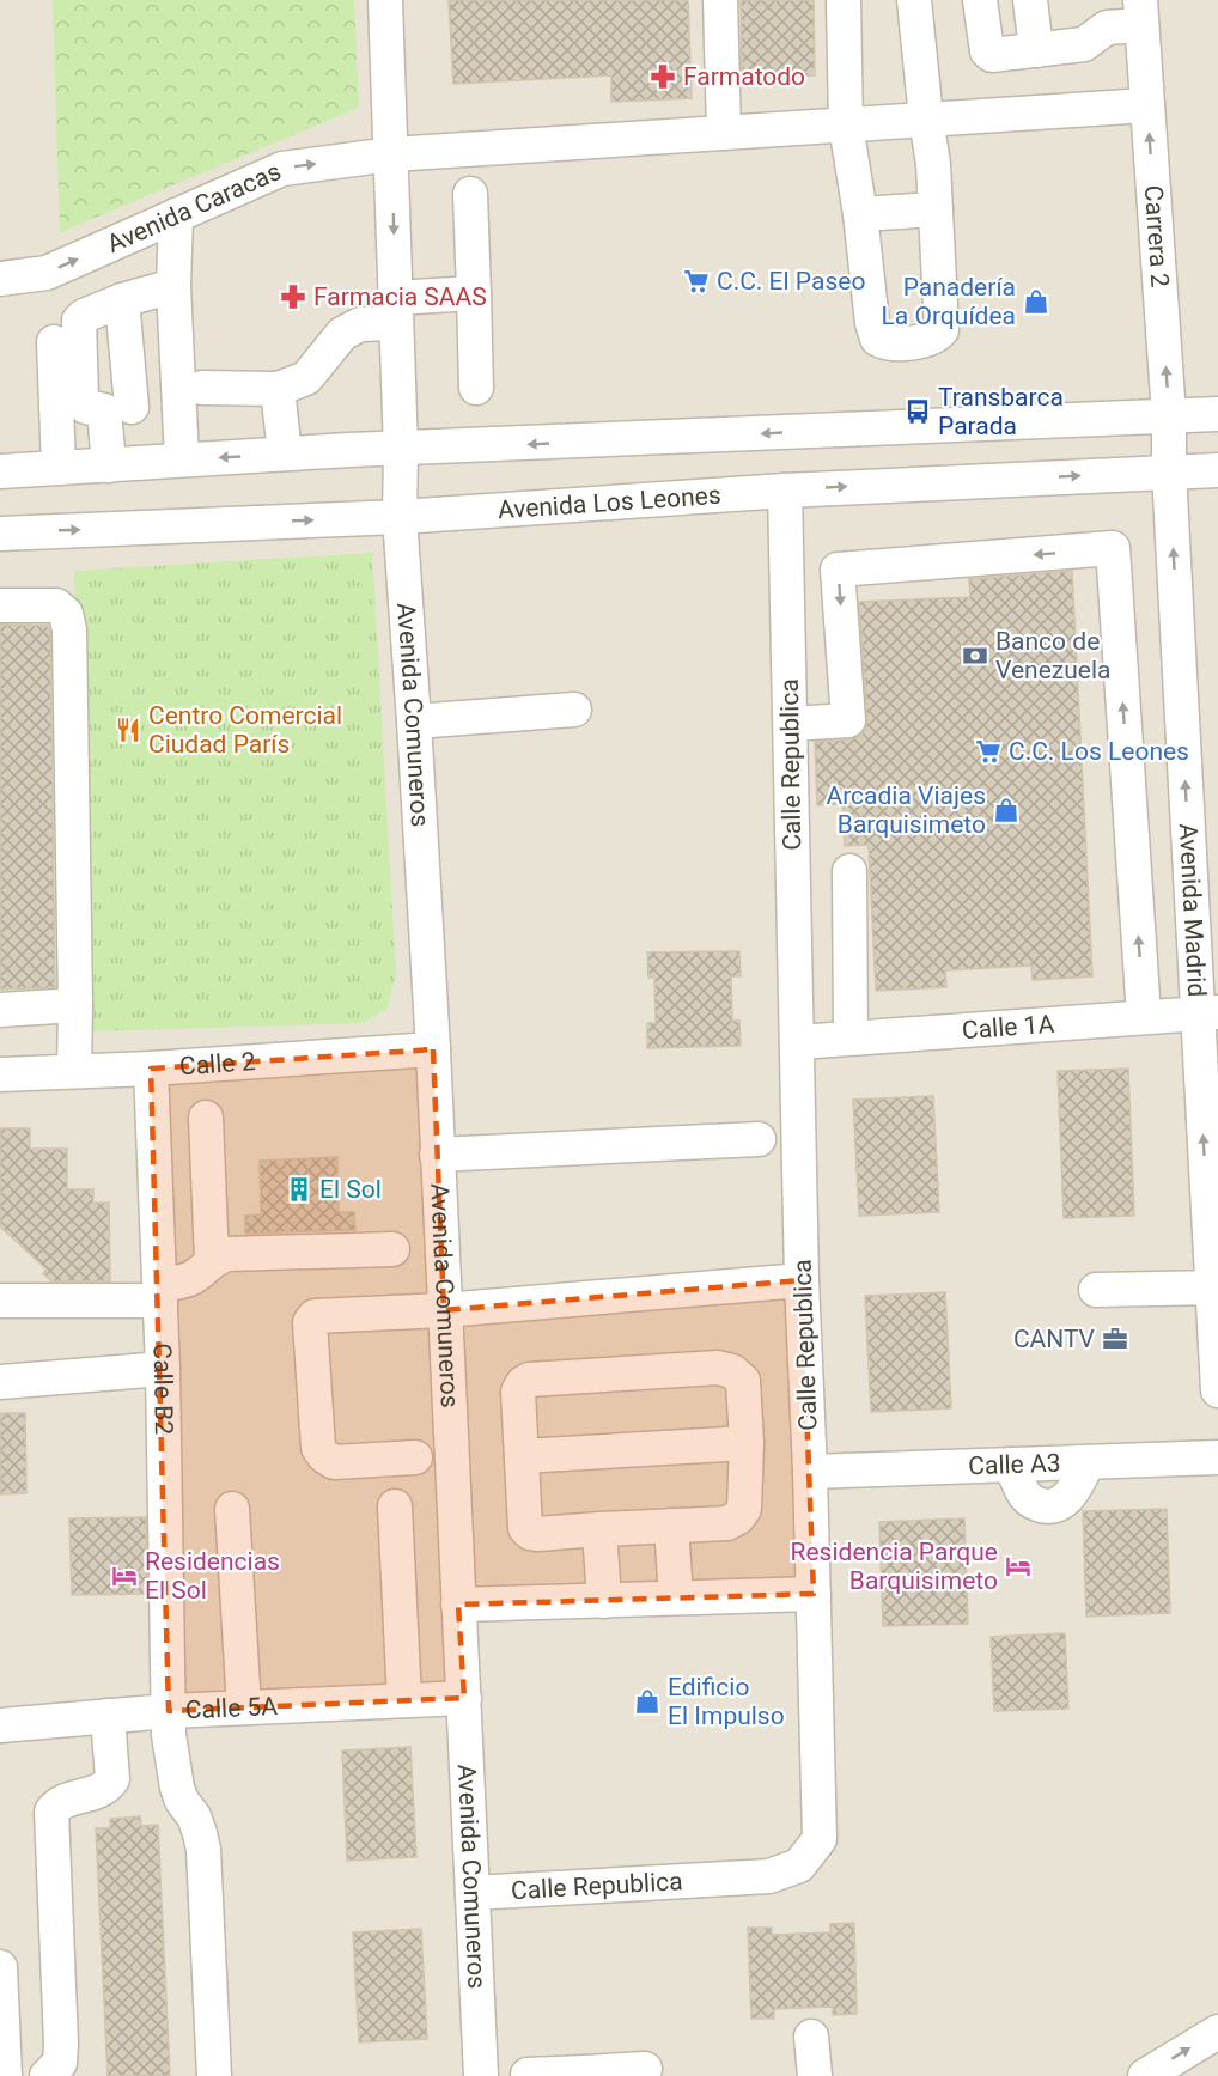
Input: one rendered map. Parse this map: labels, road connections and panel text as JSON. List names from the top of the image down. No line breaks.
{"streets":{"street":["Avenida Caracas","Carrera 2","Avenida Los Leones","Avenida Comuneros","Calle Republica","Avenida Madrid","Calle 1A","Calle 2","Calle B2","Calle A3","Calle 5A"]},"crossings":[["Avenida Caracas","Carrera 2"],["Avenida Caracas","Avenida Comuneros"],["Carrera 2","Avenida Los Leones"],["Carrera 2","Avenida Madrid"],["Avenida Los Leones","Avenida Comuneros"],["Avenida Los Leones","Calle Republica"],["Avenida Los Leones","Avenida Madrid"],["Avenida Comuneros","Calle Republica"],["Avenida Comuneros","Calle 2"],["Avenida Comuneros","Calle 5A"],["Calle Republica","Calle 1A"],["Calle Republica","Calle A3"],["Avenida Madrid","Calle 1A"],["Calle 2","Calle B2"],["Calle B2","Calle 5A"]],"one_way":["Avenida Madrid"],"places":{"pharmacy":["Farmatodo","Farmacia SAAS"],"supermarket":["C.C. El Paseo","C.C. Los Leones"],"shop":["Panadería La Orquídea","Arcadia Viajes Barquisimeto","Edificio El Impulso"],"bus stop":["Transbarca Parada"],"bank":["Banco de Venezuela"],"restaurant":["Centro Comercial Ciudad París"],"building":["El Sol"],"office":["CANTV"],"hotel":["Residencia Parque Barquisimeto","Residencias El Sol"]}}
